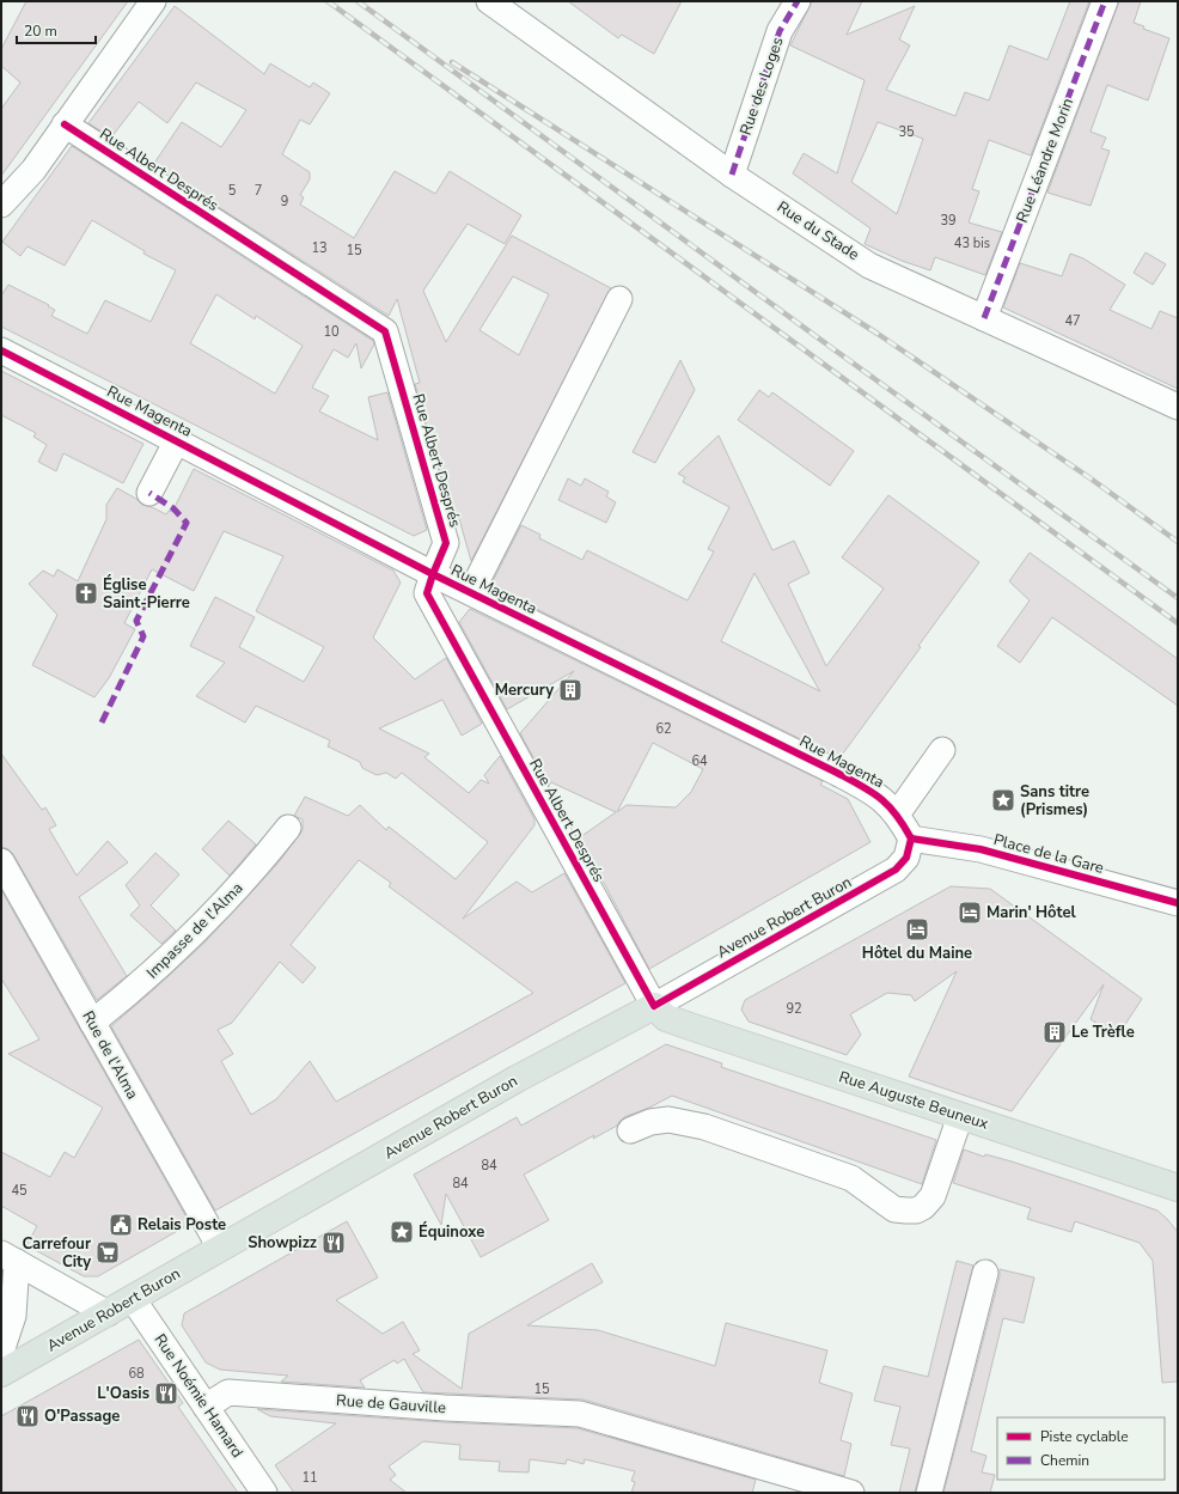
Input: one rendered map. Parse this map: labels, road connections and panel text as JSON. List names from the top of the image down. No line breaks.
{"streets":{"main road":["Avenue Robert Buron","Rue Auguste Beuneux"],"street":["Rue des Loges","Rue Léandre Morin","Rue Albert Després","Rue du Stade","Rue Magenta","Place de la Gare","Impasse de l'Alma","Rue de l'Alma","Rue Noémie Hamard","Rue de Gauville"]},"crossings":[["Rue des Loges","Rue du Stade"],["Rue Léandre Morin","Rue du Stade"],["Rue Albert Després","Rue Magenta"],["Rue Albert Després","Avenue Robert Buron"],["Rue Albert Després","Rue Auguste Beuneux"],["Rue Magenta","Place de la Gare"],["Rue Magenta","Avenue Robert Buron"],["Place de la Gare","Avenue Robert Buron"],["Avenue Robert Buron","Rue de l'Alma"],["Avenue Robert Buron","Rue Auguste Beuneux"],["Avenue Robert Buron","Rue Noémie Hamard"],["Impasse de l'Alma","Rue de l'Alma"],["Rue Noémie Hamard","Rue de Gauville"]],"places":{"church":["Église Saint-Pierre"],"building":["Mercury","Le Trèfle"],"place":["Sans titre (Prismes)","Équinoxe"],"hotel":["Marin' Hôtel","Hôtel du Maine"],"public building":["Relais Poste"],"restaurant":["Showpizz","L'Oasis","O'Passage"],"supermarket":["Carrefour City"]},"house_numbers":["35","5","7","9","39","43 bis","13","15","47","10","62","64","92","84","84","45","68","15","11"],"legend":["Piste cyclable","Chemin"],"scale_bar":"20 m"}
